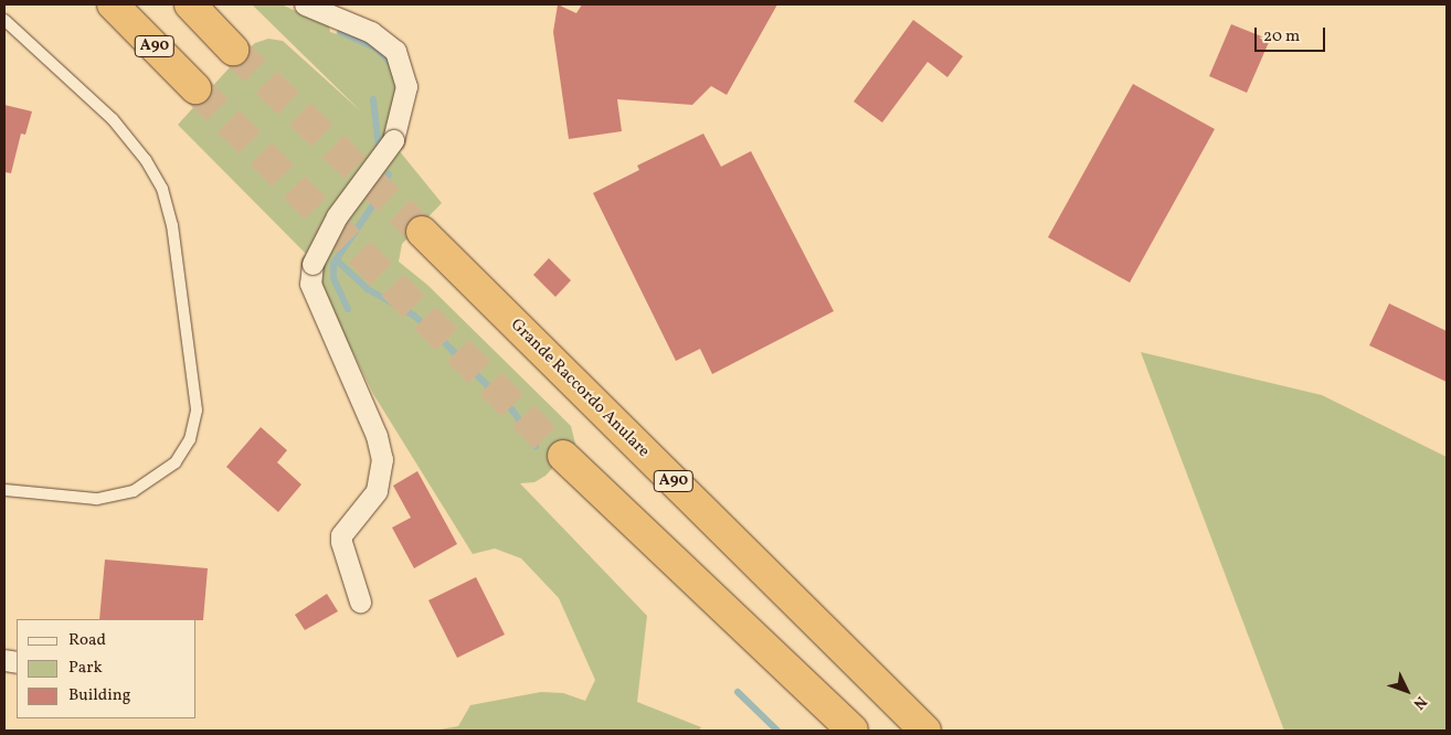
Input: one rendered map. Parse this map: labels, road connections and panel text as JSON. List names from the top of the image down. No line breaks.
{"streets":{"highway":["A90","Grande Raccordo Anulare"]},"legend":["Road","Park","Building"],"scale_bar":"20 m","north":"bottom right"}
